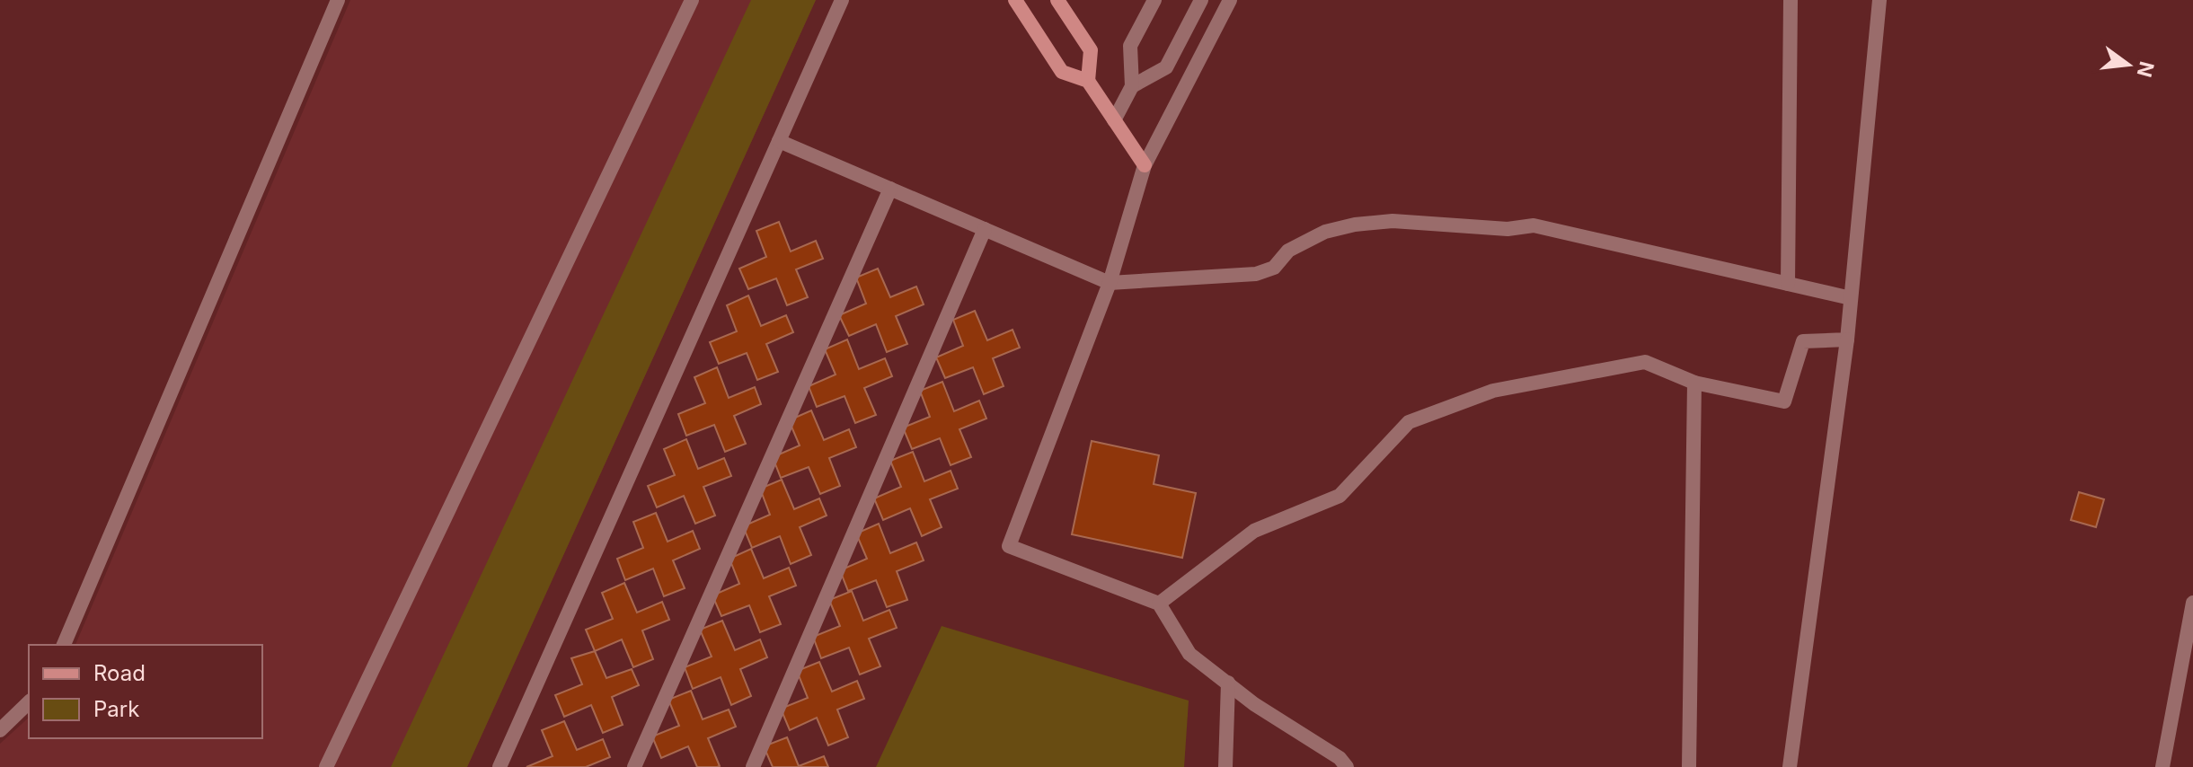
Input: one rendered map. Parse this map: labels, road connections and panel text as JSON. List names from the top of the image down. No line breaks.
{"legend":["Road","Park"],"north":"right"}
